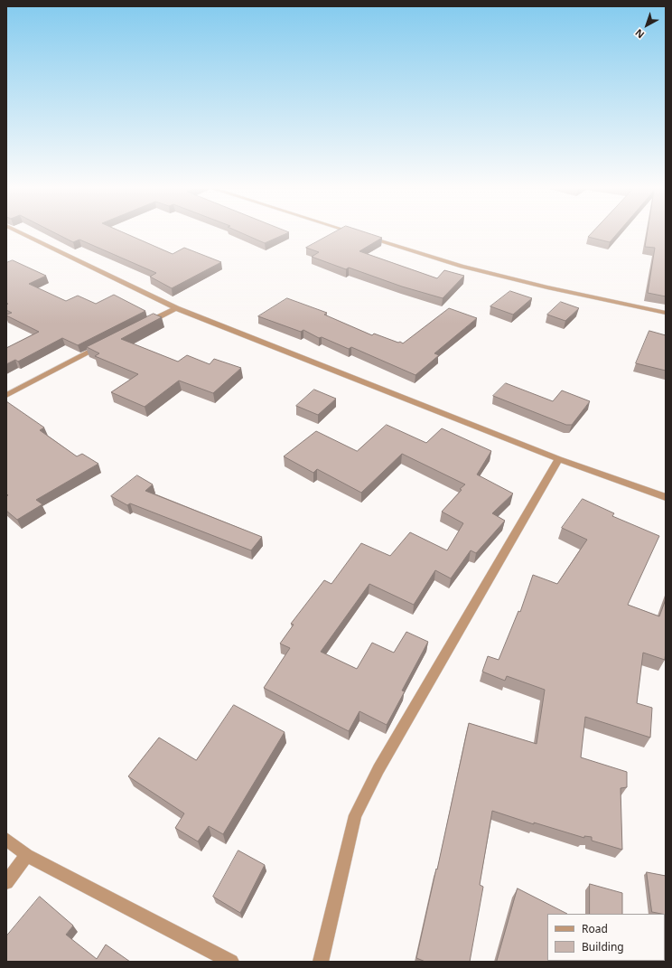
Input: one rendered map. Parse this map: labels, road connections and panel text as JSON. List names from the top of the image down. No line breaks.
{"legend":["Road","Building"],"north":"bottom left"}
